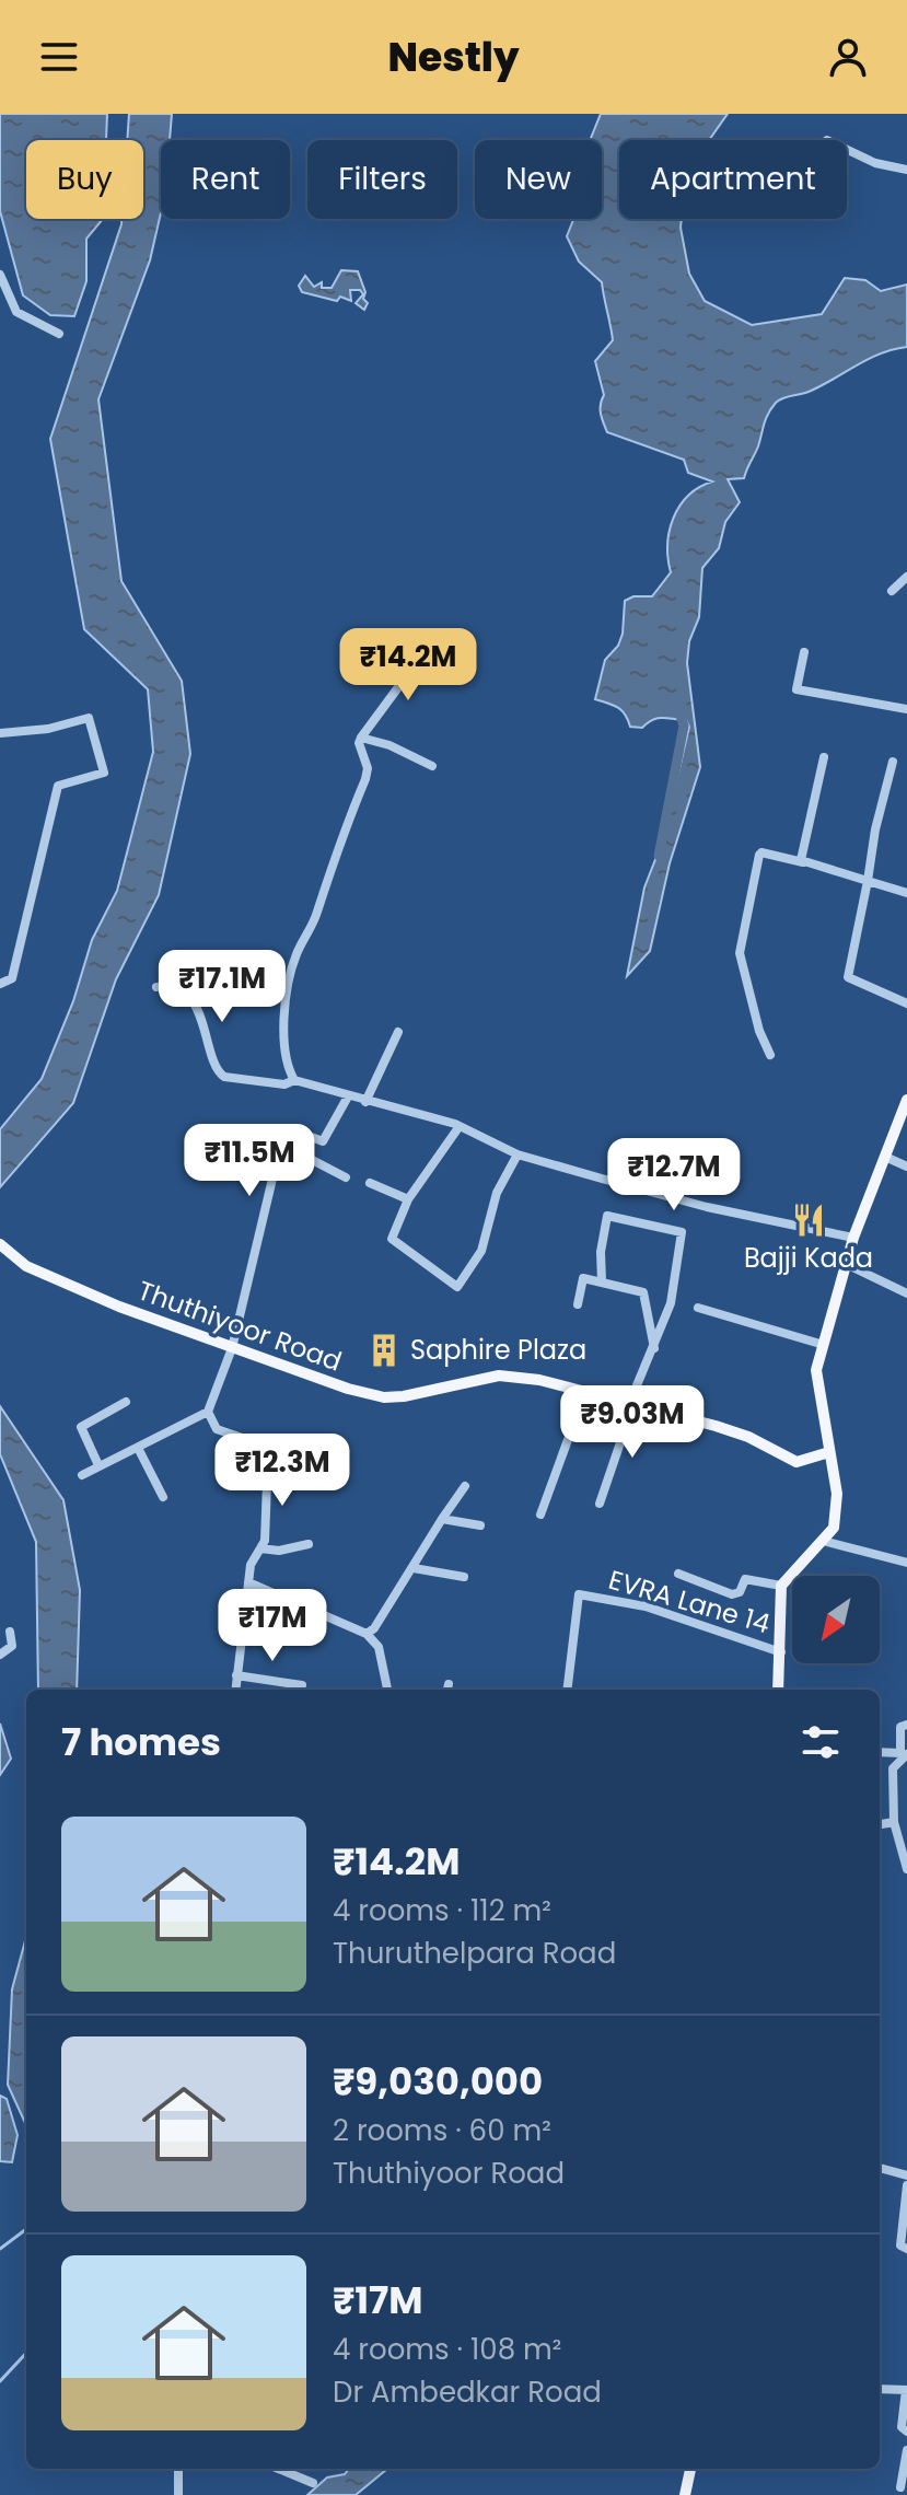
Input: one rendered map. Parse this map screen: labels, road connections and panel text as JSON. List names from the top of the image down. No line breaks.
{"streets":{"main road":["Thuthiyoor Road"],"street":["EVRA Lane 14"]},"places":{"restaurant":["Bajji Kada"],"building":["Saphire Plaza"]},"north":"bottom left","page":{"header":"Nestly","chip":["Buy","Rent","Filters","New","Apartment"],"price":["₹14.2M","₹17.1M","₹11.5M","₹12.7M","₹9.03M","₹12.3M","₹17M"],"heading":"7 homes","list":[{"name":"₹14.2M","note":"4 rooms · 112 m² · Thuruthelpara Road"},{"name":"₹9,030,000","note":"2 rooms · 60 m² · Thuthiyoor Road"},{"name":"₹17M","note":"4 rooms · 108 m² · Dr Ambedkar Road"}]}}
